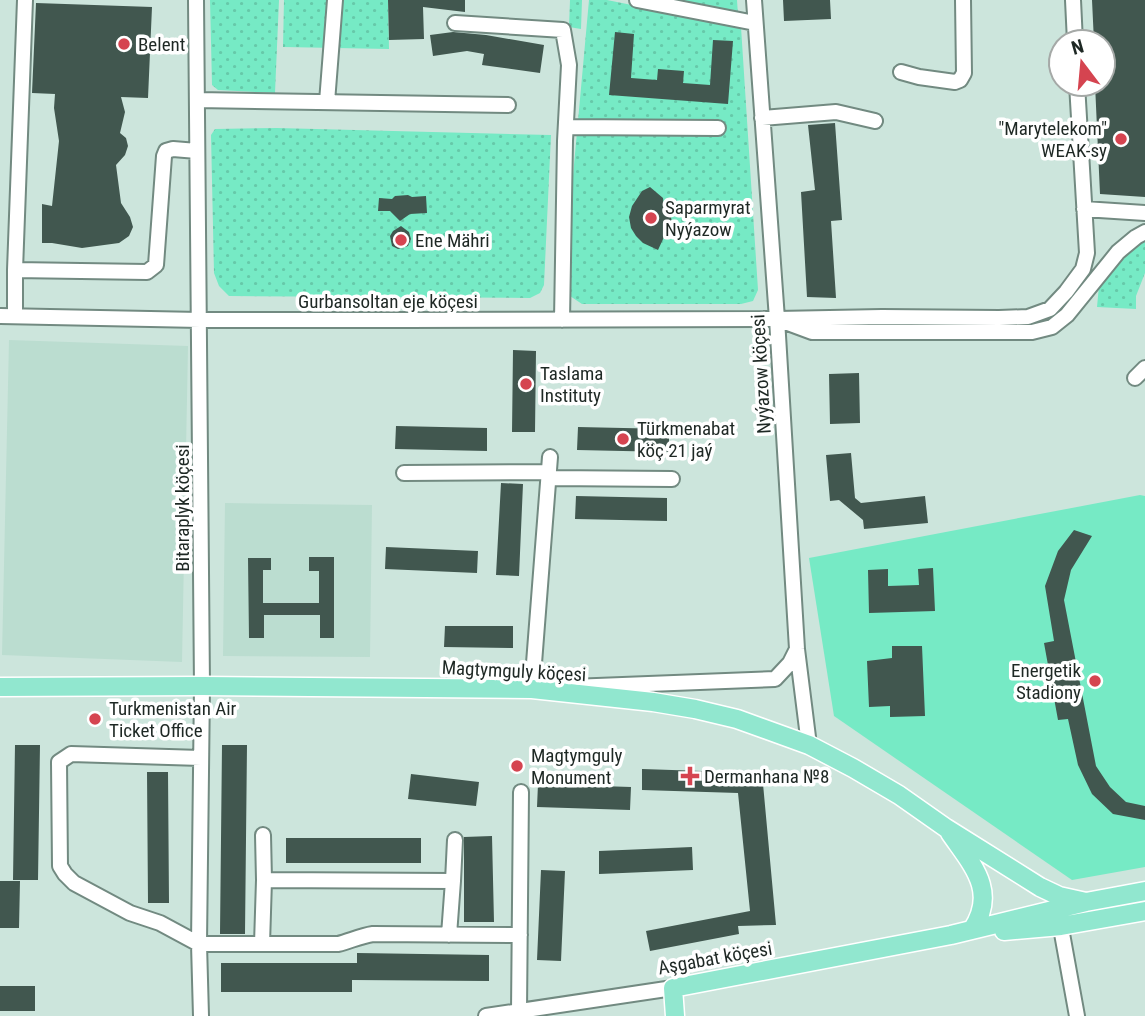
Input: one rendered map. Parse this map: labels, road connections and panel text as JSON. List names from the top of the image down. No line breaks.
{"streets":{"main road":["Magtymguly köçesi","Aşgabat köçesi"],"street":["Gurbansoltan eje köçesi","Nyýazow köçesi","Bitaraplyk köçesi"]},"crossings":[["Gurbansoltan eje köçesi","Nyýazow köçesi"],["Gurbansoltan eje köçesi","Bitaraplyk köçesi"],["Nyýazow köçesi","Magtymguly köçesi"],["Bitaraplyk köçesi","Magtymguly köçesi"],["Magtymguly köçesi","Aşgabat köçesi"]],"places":{"other":["Belent","\"Marytelekom\" WEAK-sy","Saparmyrat Nyýazow","Ene Mähri","Taslama Instituty","Türkmenabat köç 21 jaý","Energetik Stadiony","Turkmenistan Air Ticket Office","Magtymguly Monument"],"health":["Dermanhana №8"]},"north":"top"}
